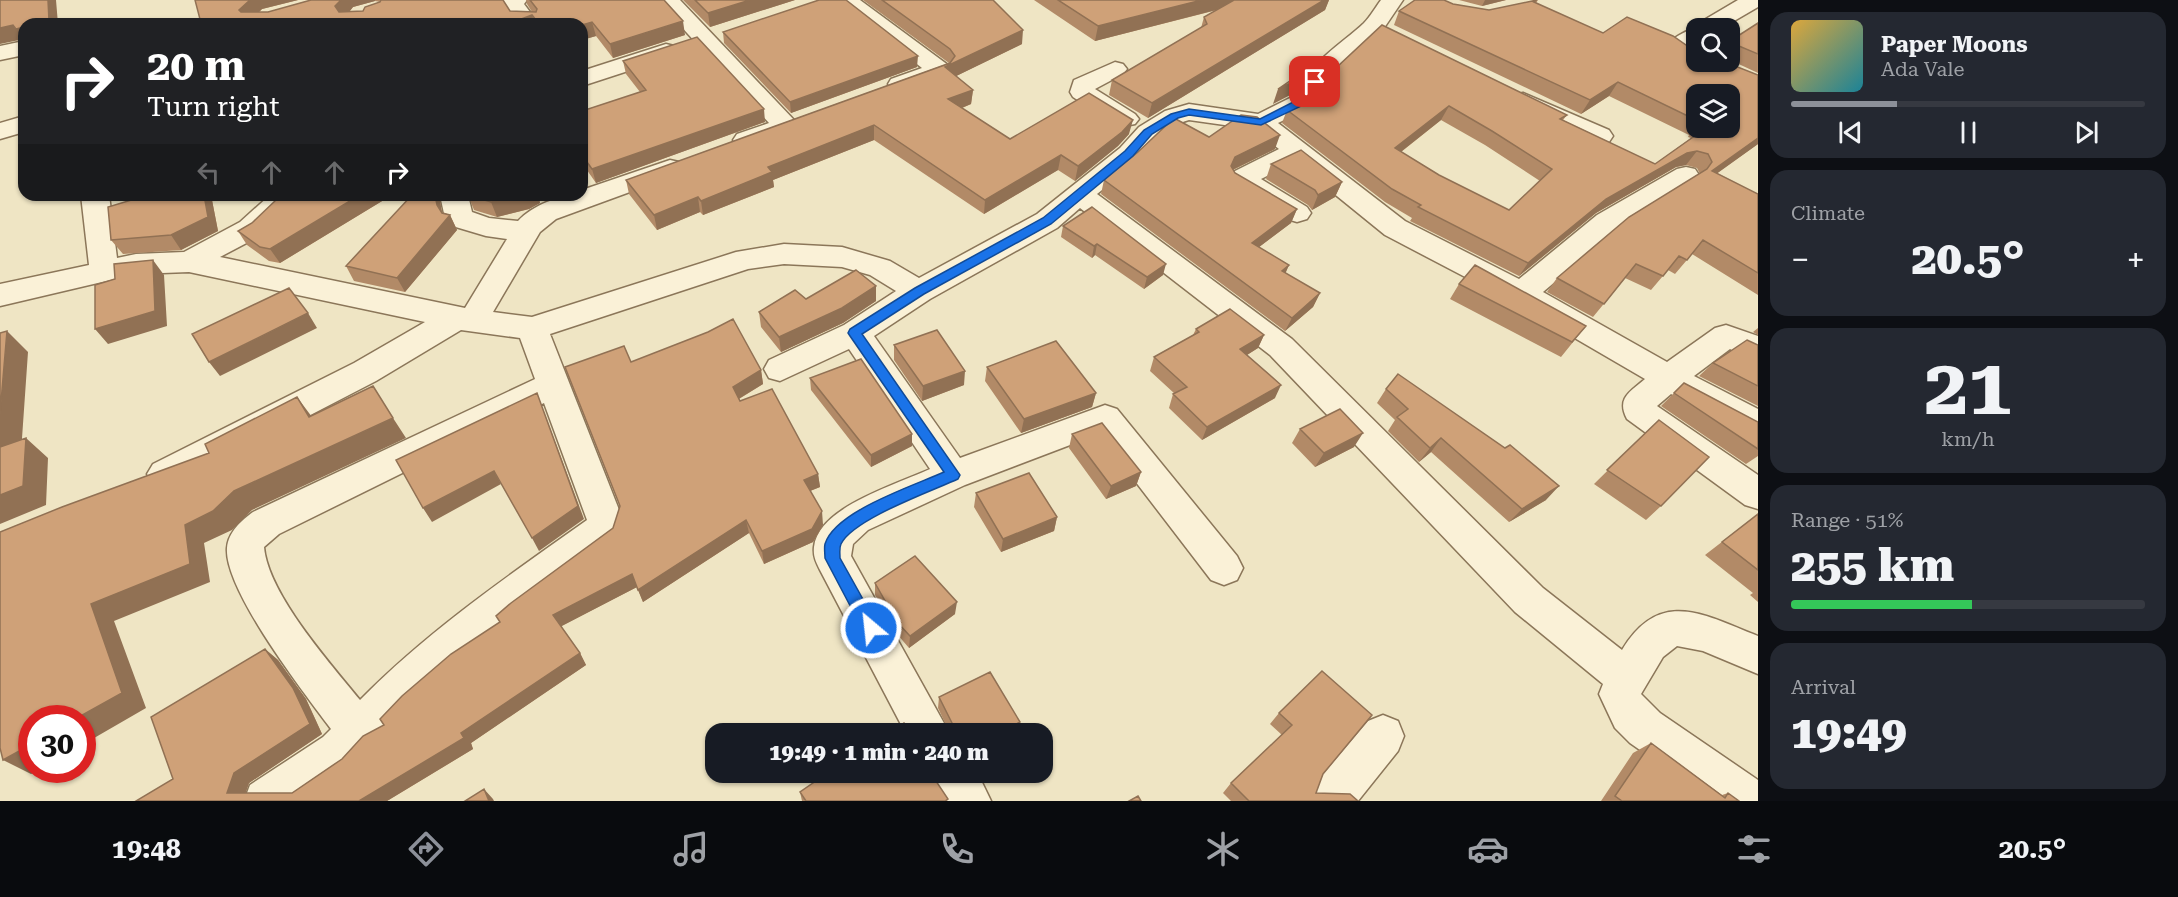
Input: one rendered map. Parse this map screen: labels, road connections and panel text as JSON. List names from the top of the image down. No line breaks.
{"page":{"turn":["20 m","Turn right"],"song":["Paper Moons","Ada Vale"],"tile":["Climate",["21","km/h"],["Range · 51%","255 km"],["Arrival","19:49"]],"heat":["−","20.5°","+"],"limit":"30","trip":"19:49 · 1 min · 240 m","tabs":["19:48","20.5°"]}}
